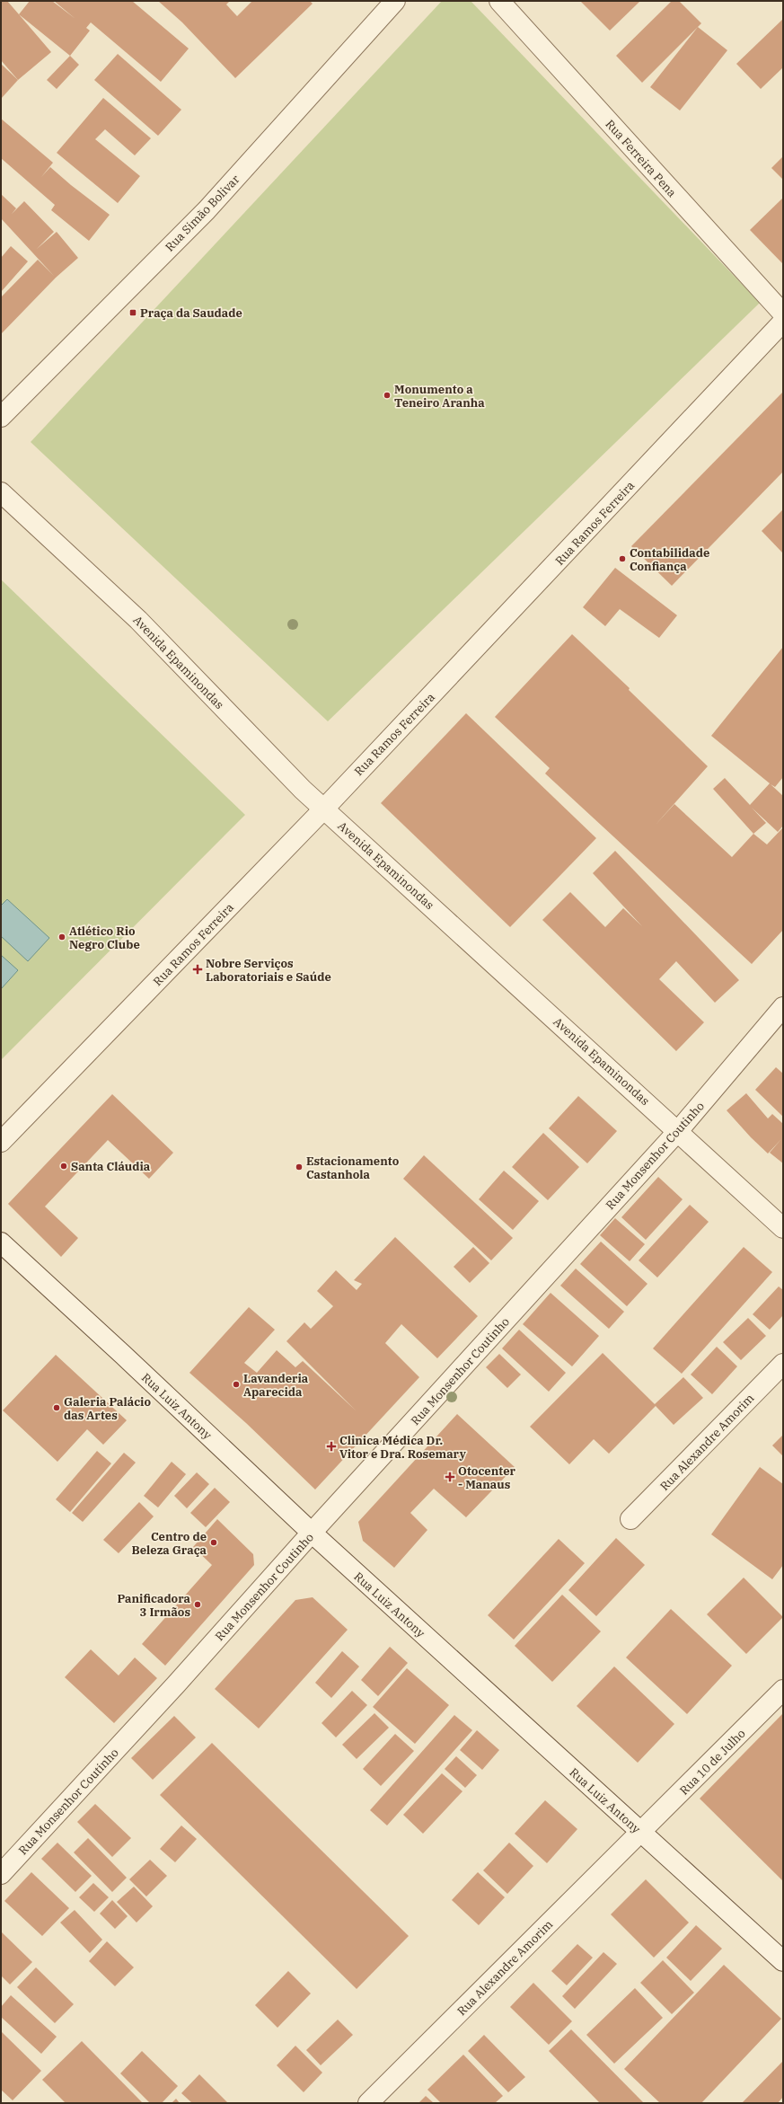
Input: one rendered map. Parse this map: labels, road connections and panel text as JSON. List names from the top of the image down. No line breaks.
{"streets":{"street":["Rua Ferreira Pena","Rua Simão Bolivar","Rua Ramos Ferreira","Avenida Epaminondas","Rua Monsenhor Coutinho","Rua Luiz Antony","Rua Alexandre Amorim","Rua 10 de Julho"]},"crossings":[["Rua Ramos Ferreira","Avenida Epaminondas"],["Avenida Epaminondas","Rua Monsenhor Coutinho"],["Rua Monsenhor Coutinho","Rua Luiz Antony"],["Rua Luiz Antony","Rua Alexandre Amorim"],["Rua Luiz Antony","Rua 10 de Julho"],["Rua Alexandre Amorim","Rua 10 de Julho"]],"places":{"transit":["Praça da Saudade"],"other":["Monumento a Teneiro Aranha","Contabilidade Confiança","Atlético Rio Negro Clube","Santa Cláudia","Estacionamento Castanhola","Lavanderia Aparecida","Galeria Palácio das Artes","Centro de Beleza Graça","Panificadora 3 Irmãos"],"health":["Nobre Serviços Laboratoriais e Saúde","Clinica Médica Dr. Vitor e Dra. Rosemary","Otocenter - Manaus"]}}
